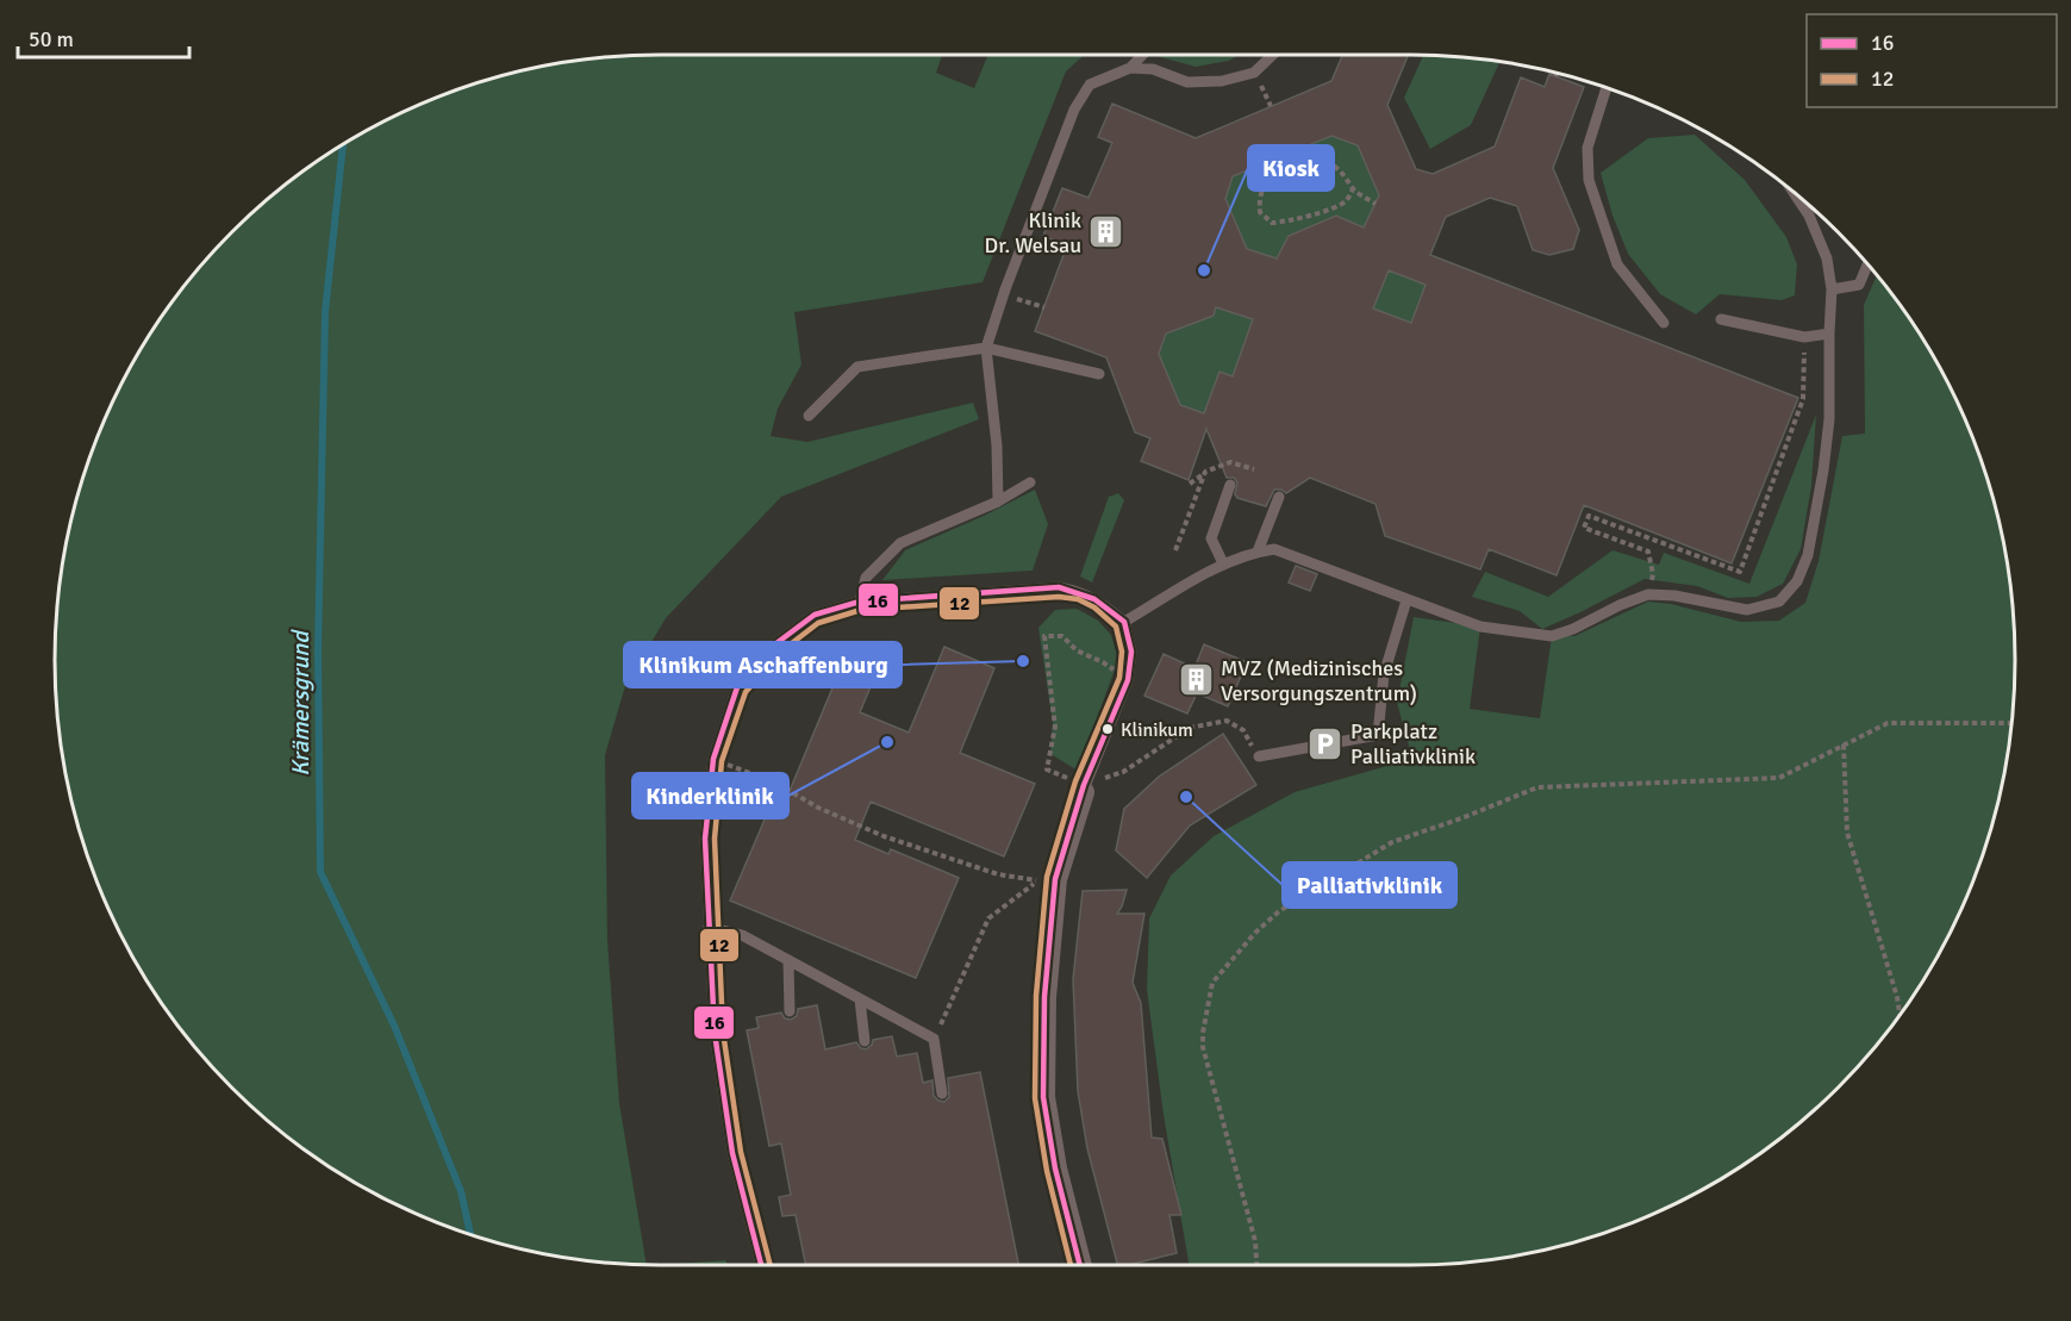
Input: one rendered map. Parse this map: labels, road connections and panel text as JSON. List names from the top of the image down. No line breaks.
{"water":["Krämersgrund"],"places":{"building":["Klinik Dr. Welsau","MVZ (Medizinisches Versorgungszentrum)"],"other":["Kiosk","Klinikum Aschaffenburg","Klinikum","Kinderklinik","Palliativklinik"],"parking":["Parkplatz Palliativklinik"]},"lines":["transit line 16","transit line 12"],"legend":["16","12"],"scale_bar":"50 m"}
